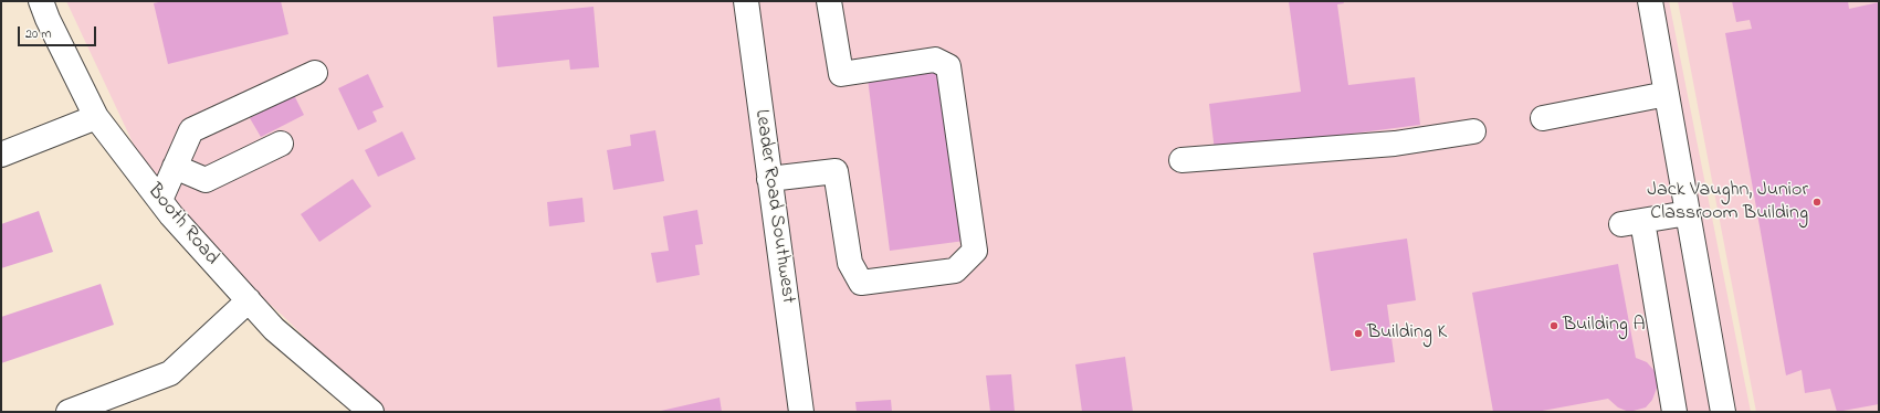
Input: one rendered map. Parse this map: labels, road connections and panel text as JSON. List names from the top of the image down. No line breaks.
{"streets":{"street":["Leader Road Southwest","Booth Road"]},"places":["Jack Vaughn, Junior Classroom Building","Building A","Building K"],"scale_bar":"20 m"}
